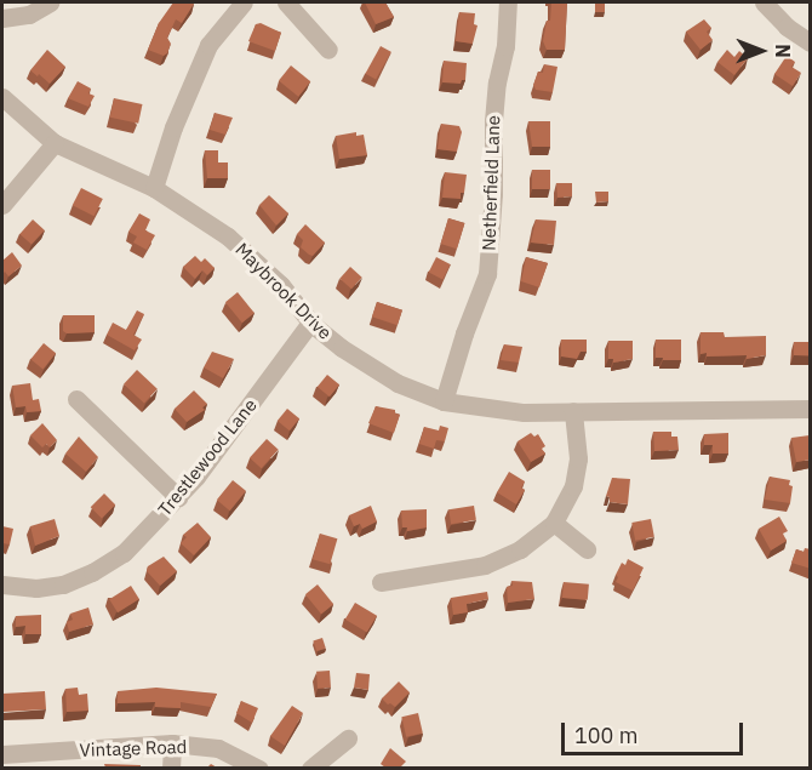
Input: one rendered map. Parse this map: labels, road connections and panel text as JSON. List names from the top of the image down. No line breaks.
{"streets":{"street":["Netherfield Lane","Maybrook Drive","Trestlewood Lane","Vintage Road"]},"crossings":[["Netherfield Lane","Maybrook Drive"],["Maybrook Drive","Trestlewood Lane"]],"scale_bar":"100 m","north":"right"}
